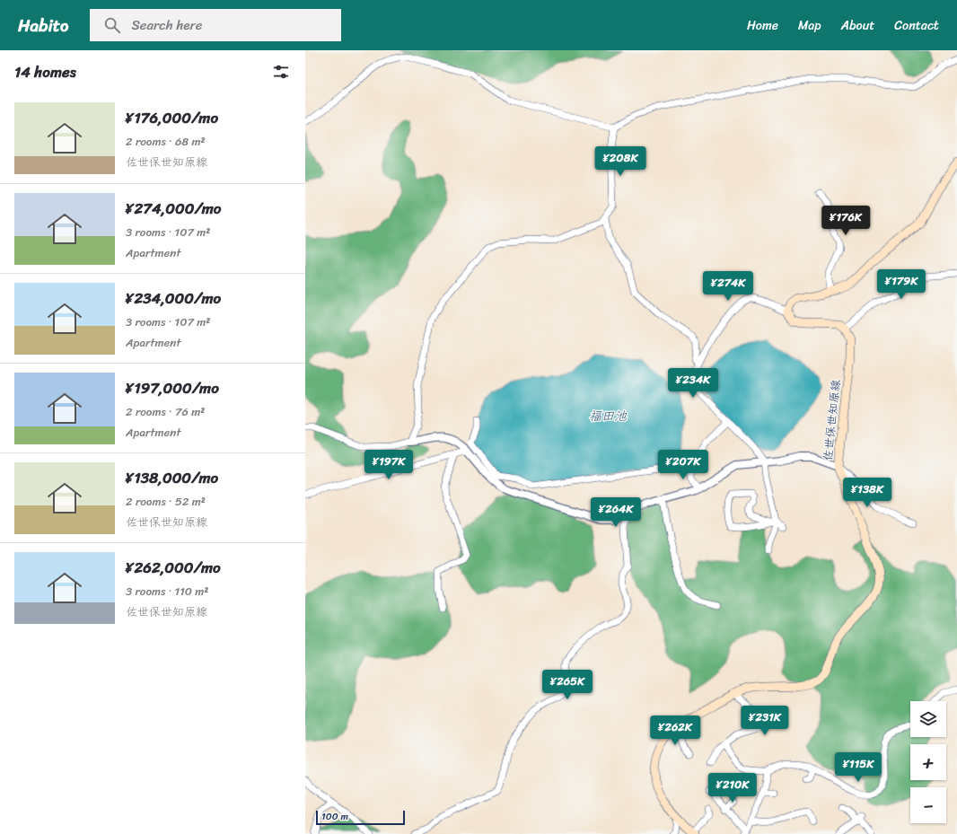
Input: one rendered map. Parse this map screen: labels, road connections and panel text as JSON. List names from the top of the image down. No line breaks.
{"streets":{"main road":["佐世保世知原線"]},"water":["福田池"],"scale_bar":"100 m","page":{"header":"Habito","search":"Search here","nav":["Home","Map","About","Contact"],"heading":"14 homes","list":[{"name":"¥176,000/mo","note":"2 rooms · 68 m² · 佐世保世知原線"},{"name":"¥274,000/mo","note":"3 rooms · 107 m² · Apartment"},{"name":"¥234,000/mo","note":"3 rooms · 107 m² · Apartment"},{"name":"¥197,000/mo","note":"2 rooms · 76 m² · Apartment"},{"name":"¥138,000/mo","note":"2 rooms · 52 m² · 佐世保世知原線"},{"name":"¥262,000/mo","note":"3 rooms · 110 m² · 佐世保世知原線"}],"price":["¥208K","¥176K","¥179K","¥274K","¥234K","¥197K","¥207K","¥138K","¥264K","¥265K","¥231K","¥262K","¥115K","¥210K"],"map_buttons":["+","−"],"scale":"100 m"}}
